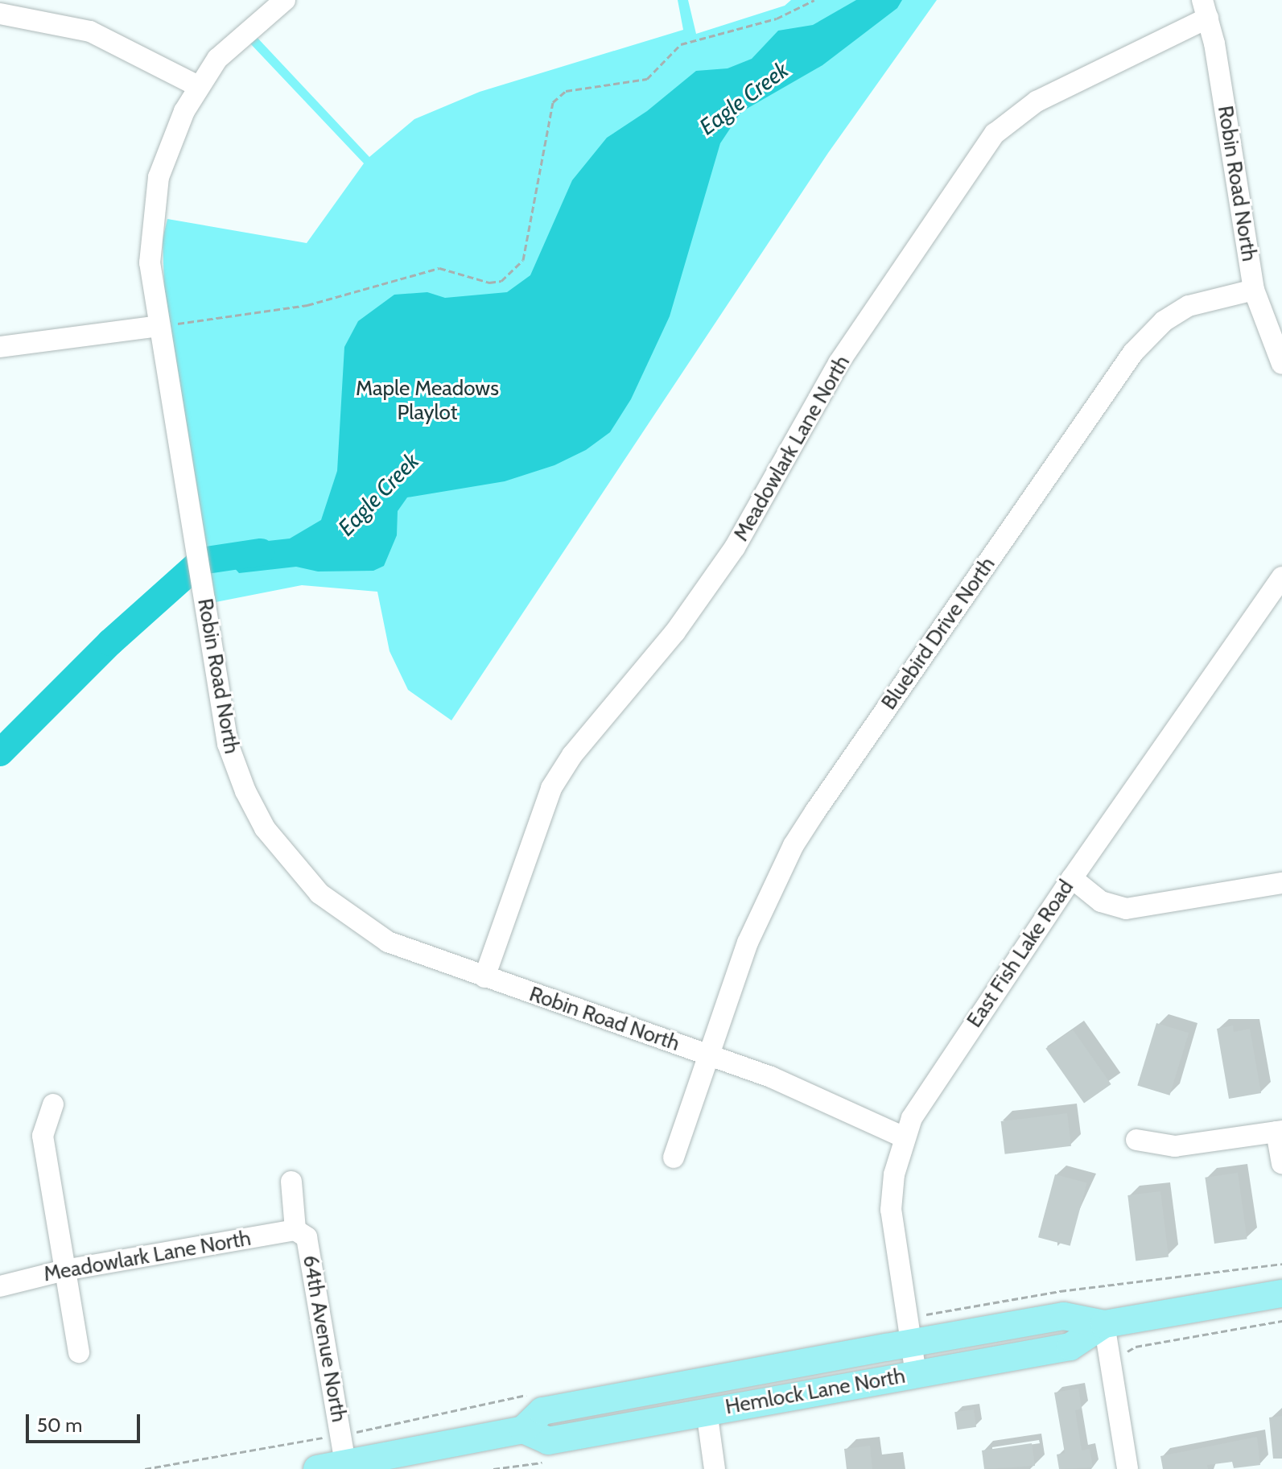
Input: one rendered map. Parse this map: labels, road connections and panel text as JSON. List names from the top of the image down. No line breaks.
{"streets":{"main road":["Hemlock Lane North"],"street":["Robin Road North","Meadowlark Lane North","Bluebird Drive North","East Fish Lake Road","64th Avenue North"]},"crossings":[["Robin Road North","Meadowlark Lane North"],["Robin Road North","Bluebird Drive North"],["Robin Road North","East Fish Lake Road"],["Meadowlark Lane North","64th Avenue North"],["East Fish Lake Road","Hemlock Lane North"],["64th Avenue North","Hemlock Lane North"]],"water":["Eagle Creek"],"parks":["Maple Meadows Playlot"],"scale_bar":"50 m"}
